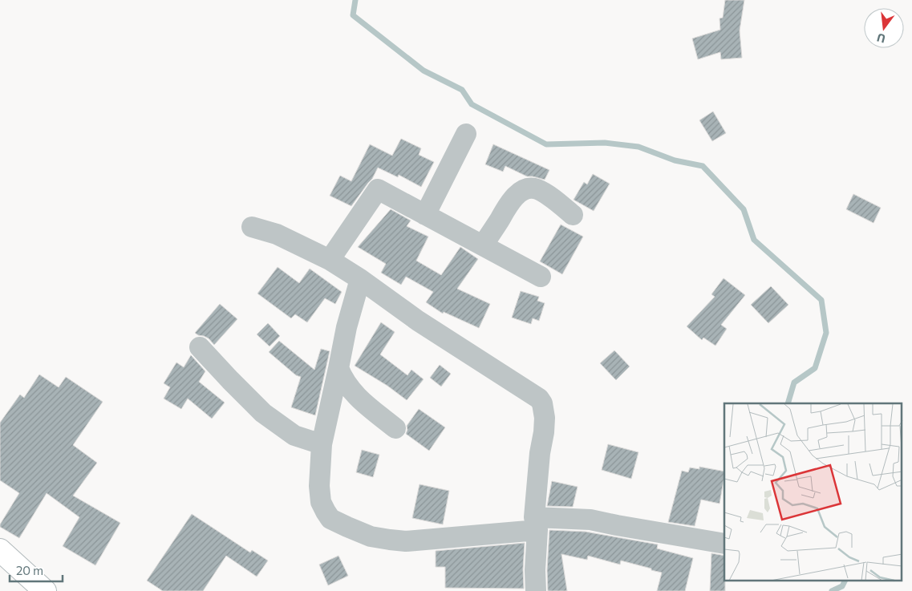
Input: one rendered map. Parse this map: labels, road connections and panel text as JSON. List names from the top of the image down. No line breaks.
{"scale_bar":"20 m","north":"bottom"}
